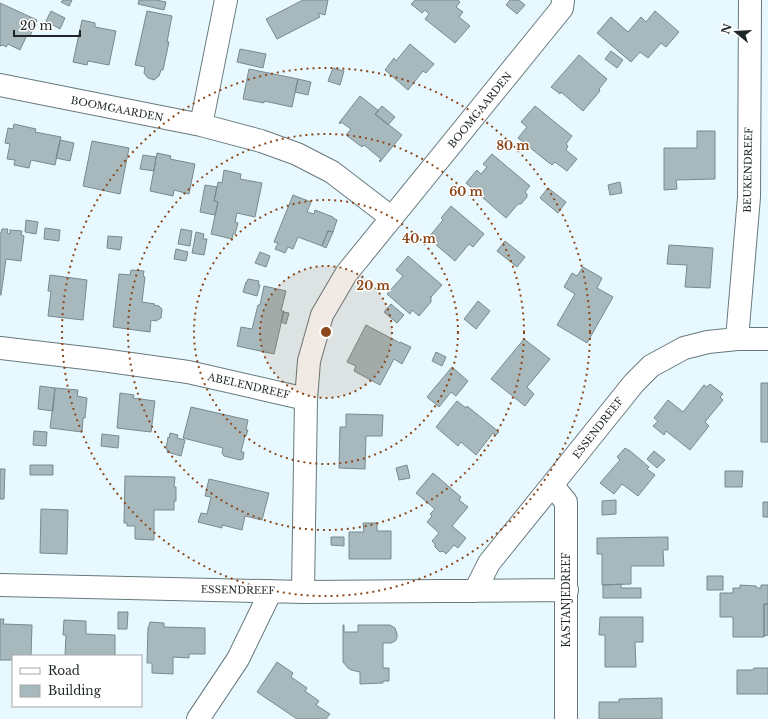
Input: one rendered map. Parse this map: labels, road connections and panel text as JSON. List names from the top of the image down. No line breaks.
{"streets":{"street":["BOOMGAARDEN","BEUKENDREEF","ABELENDREEF","ESSENDREEF","KASTANJEDREEF"]},"crossings":[["BOOMGAARDEN","ABELENDREEF"],["BEUKENDREEF","ESSENDREEF"],["ESSENDREEF","KASTANJEDREEF"]],"legend":["Road","Building"],"scale_bar":"20 m","north":"left","rings":["80 m","60 m","40 m","20 m"]}
